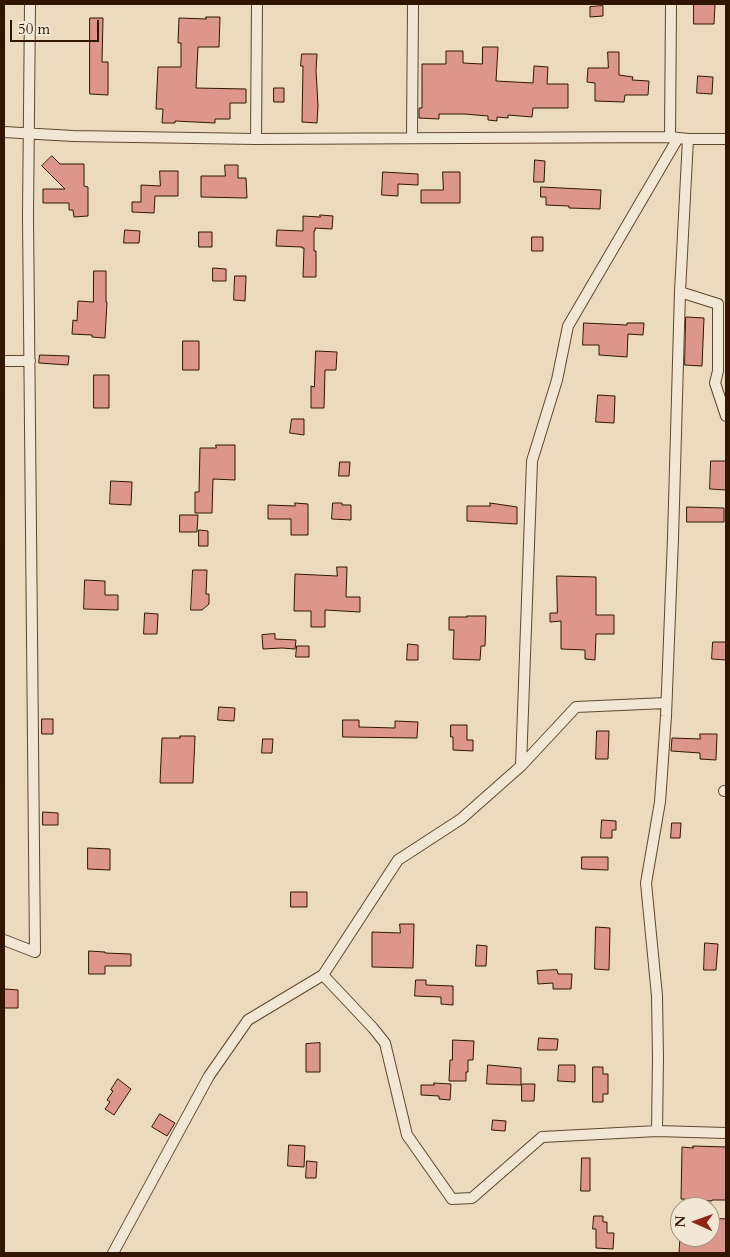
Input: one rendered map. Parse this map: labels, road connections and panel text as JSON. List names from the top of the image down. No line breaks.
{"scale_bar":"50 m","north":"left"}
